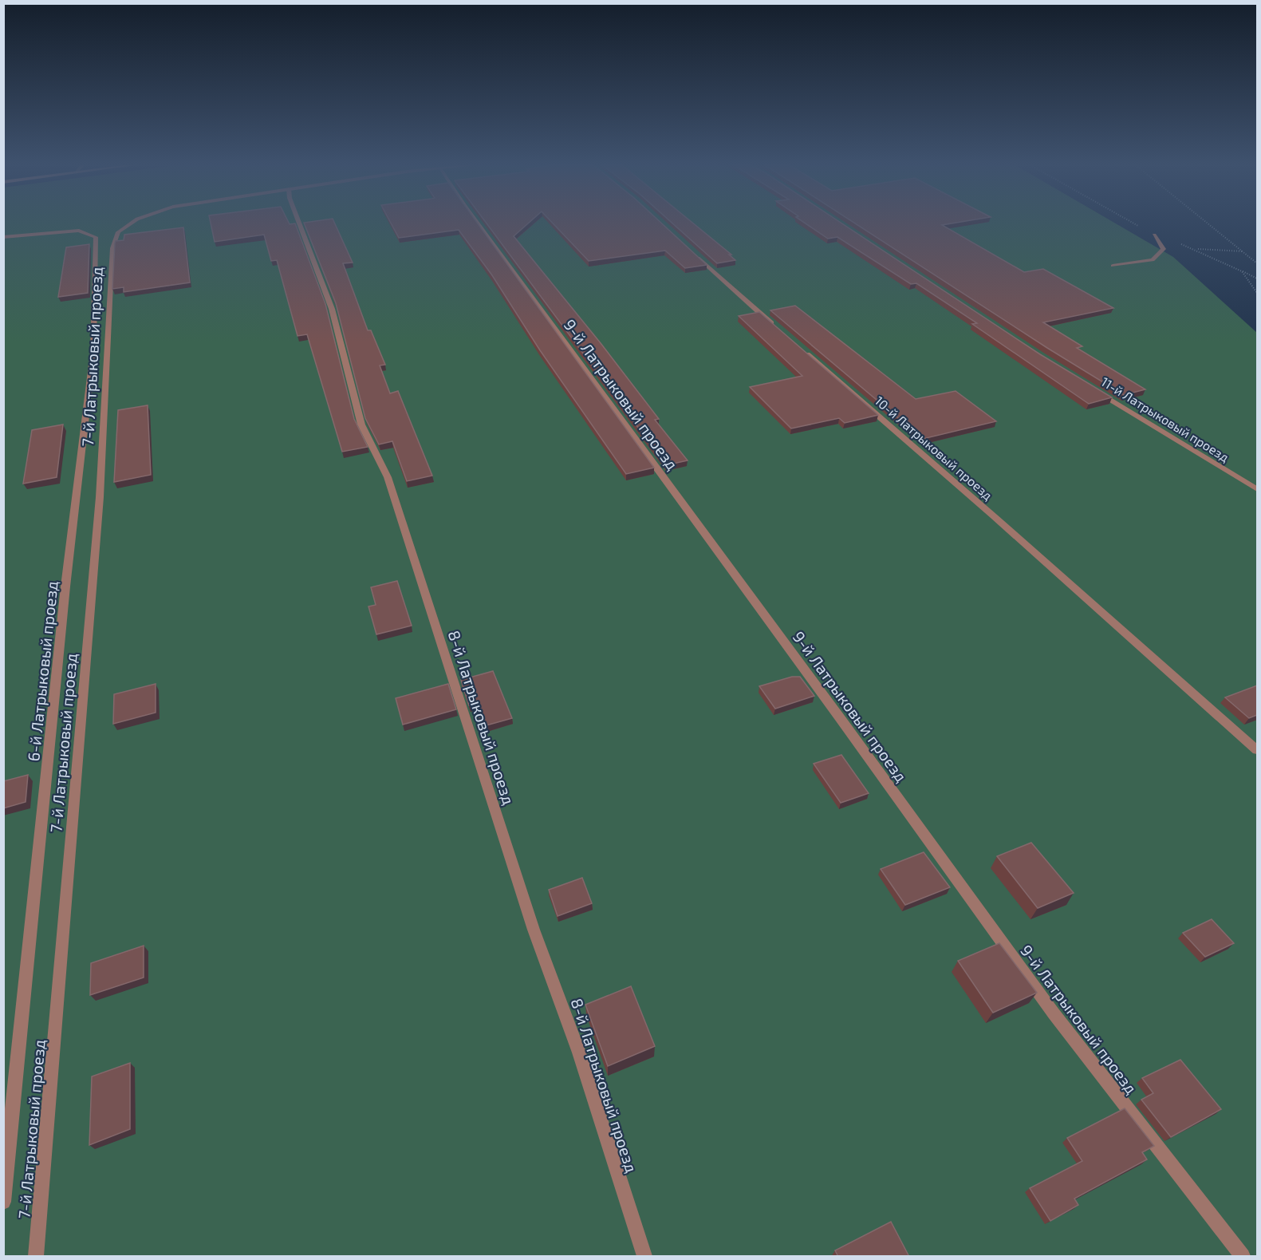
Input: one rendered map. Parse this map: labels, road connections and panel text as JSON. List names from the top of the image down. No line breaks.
{"streets":{"street":["7-й Латрыковый проезд","9-й Латрыковый проезд","11-й Латрыковый проезд","10-й Латрыковый проезд","6-й Латрыковый проезд","8-й Латрыковый проезд"]}}
